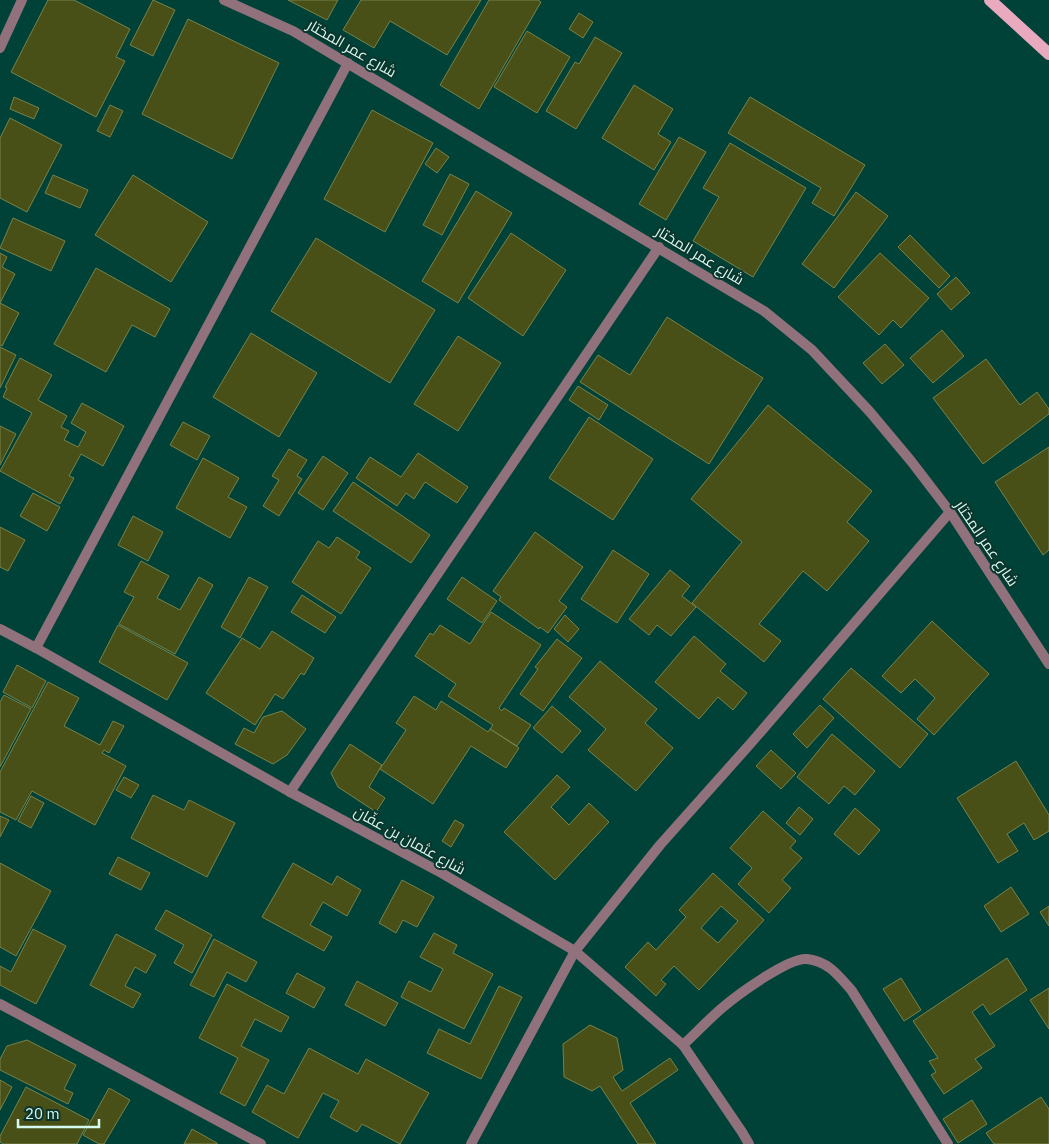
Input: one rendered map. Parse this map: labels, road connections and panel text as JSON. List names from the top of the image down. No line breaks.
{"streets":{"street":["شارع عمر المختار","شارع عثمان بن عفّان"]},"scale_bar":"20 m"}
